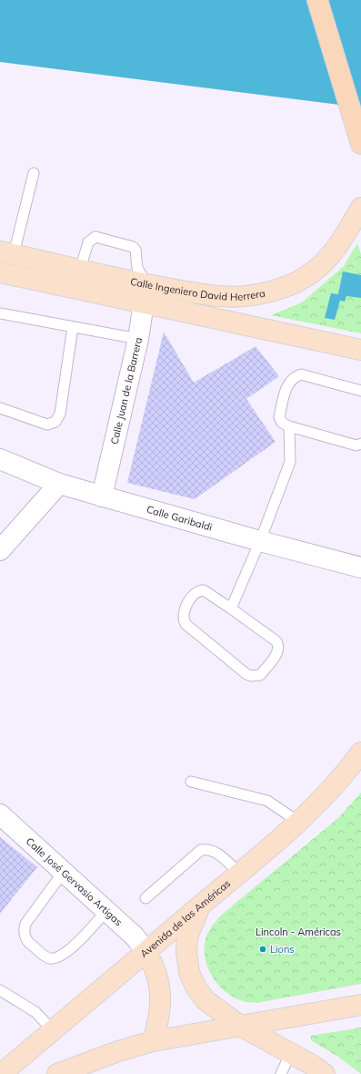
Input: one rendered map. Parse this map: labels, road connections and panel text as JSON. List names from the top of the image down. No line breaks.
{"streets":{"main road":["Calle Ingeniero David Herrera","Avenida de las Américas"],"street":["Calle Juan de la Barrera","Calle Garibaldi","Calle José Gervasio Artigas"]},"crossings":[["Calle Ingeniero David Herrera","Calle Juan de la Barrera"],["Calle Juan de la Barrera","Calle Garibaldi"],["Calle José Gervasio Artigas","Avenida de las Américas"]],"parks":["Lincoln - Américas"],"places":["Lions"]}
